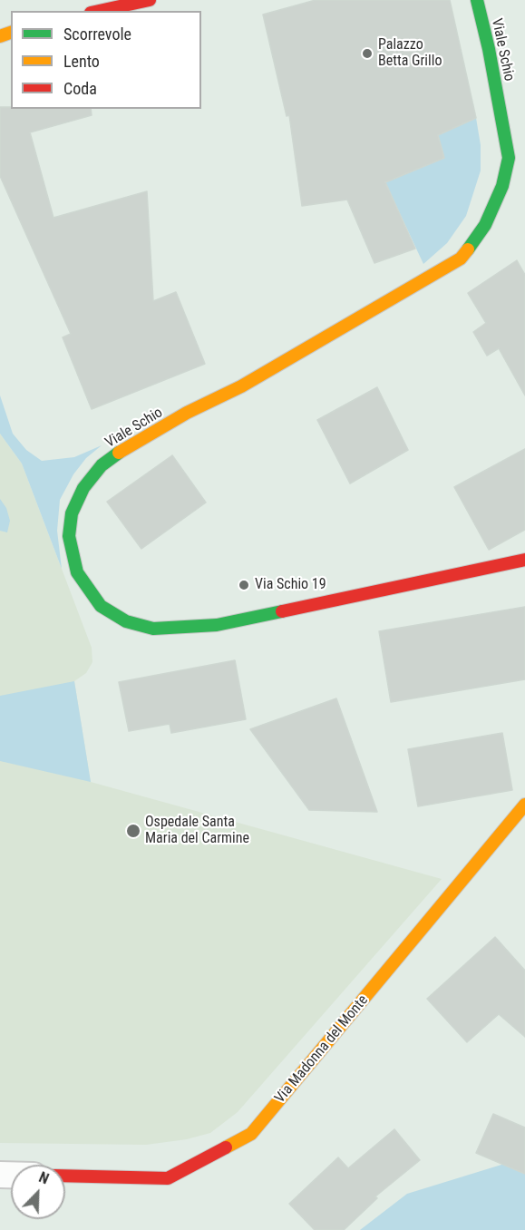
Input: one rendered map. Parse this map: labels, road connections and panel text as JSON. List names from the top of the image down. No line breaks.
{"streets":{"street":["Viale Schio","Via Madonna del Monte"]},"places":["Palazzo Betta Grillo","Via Schio 19","Ospedale Santa Maria del Carmine"],"legend":["Scorrevole","Lento","Coda"],"north":"top right"}
